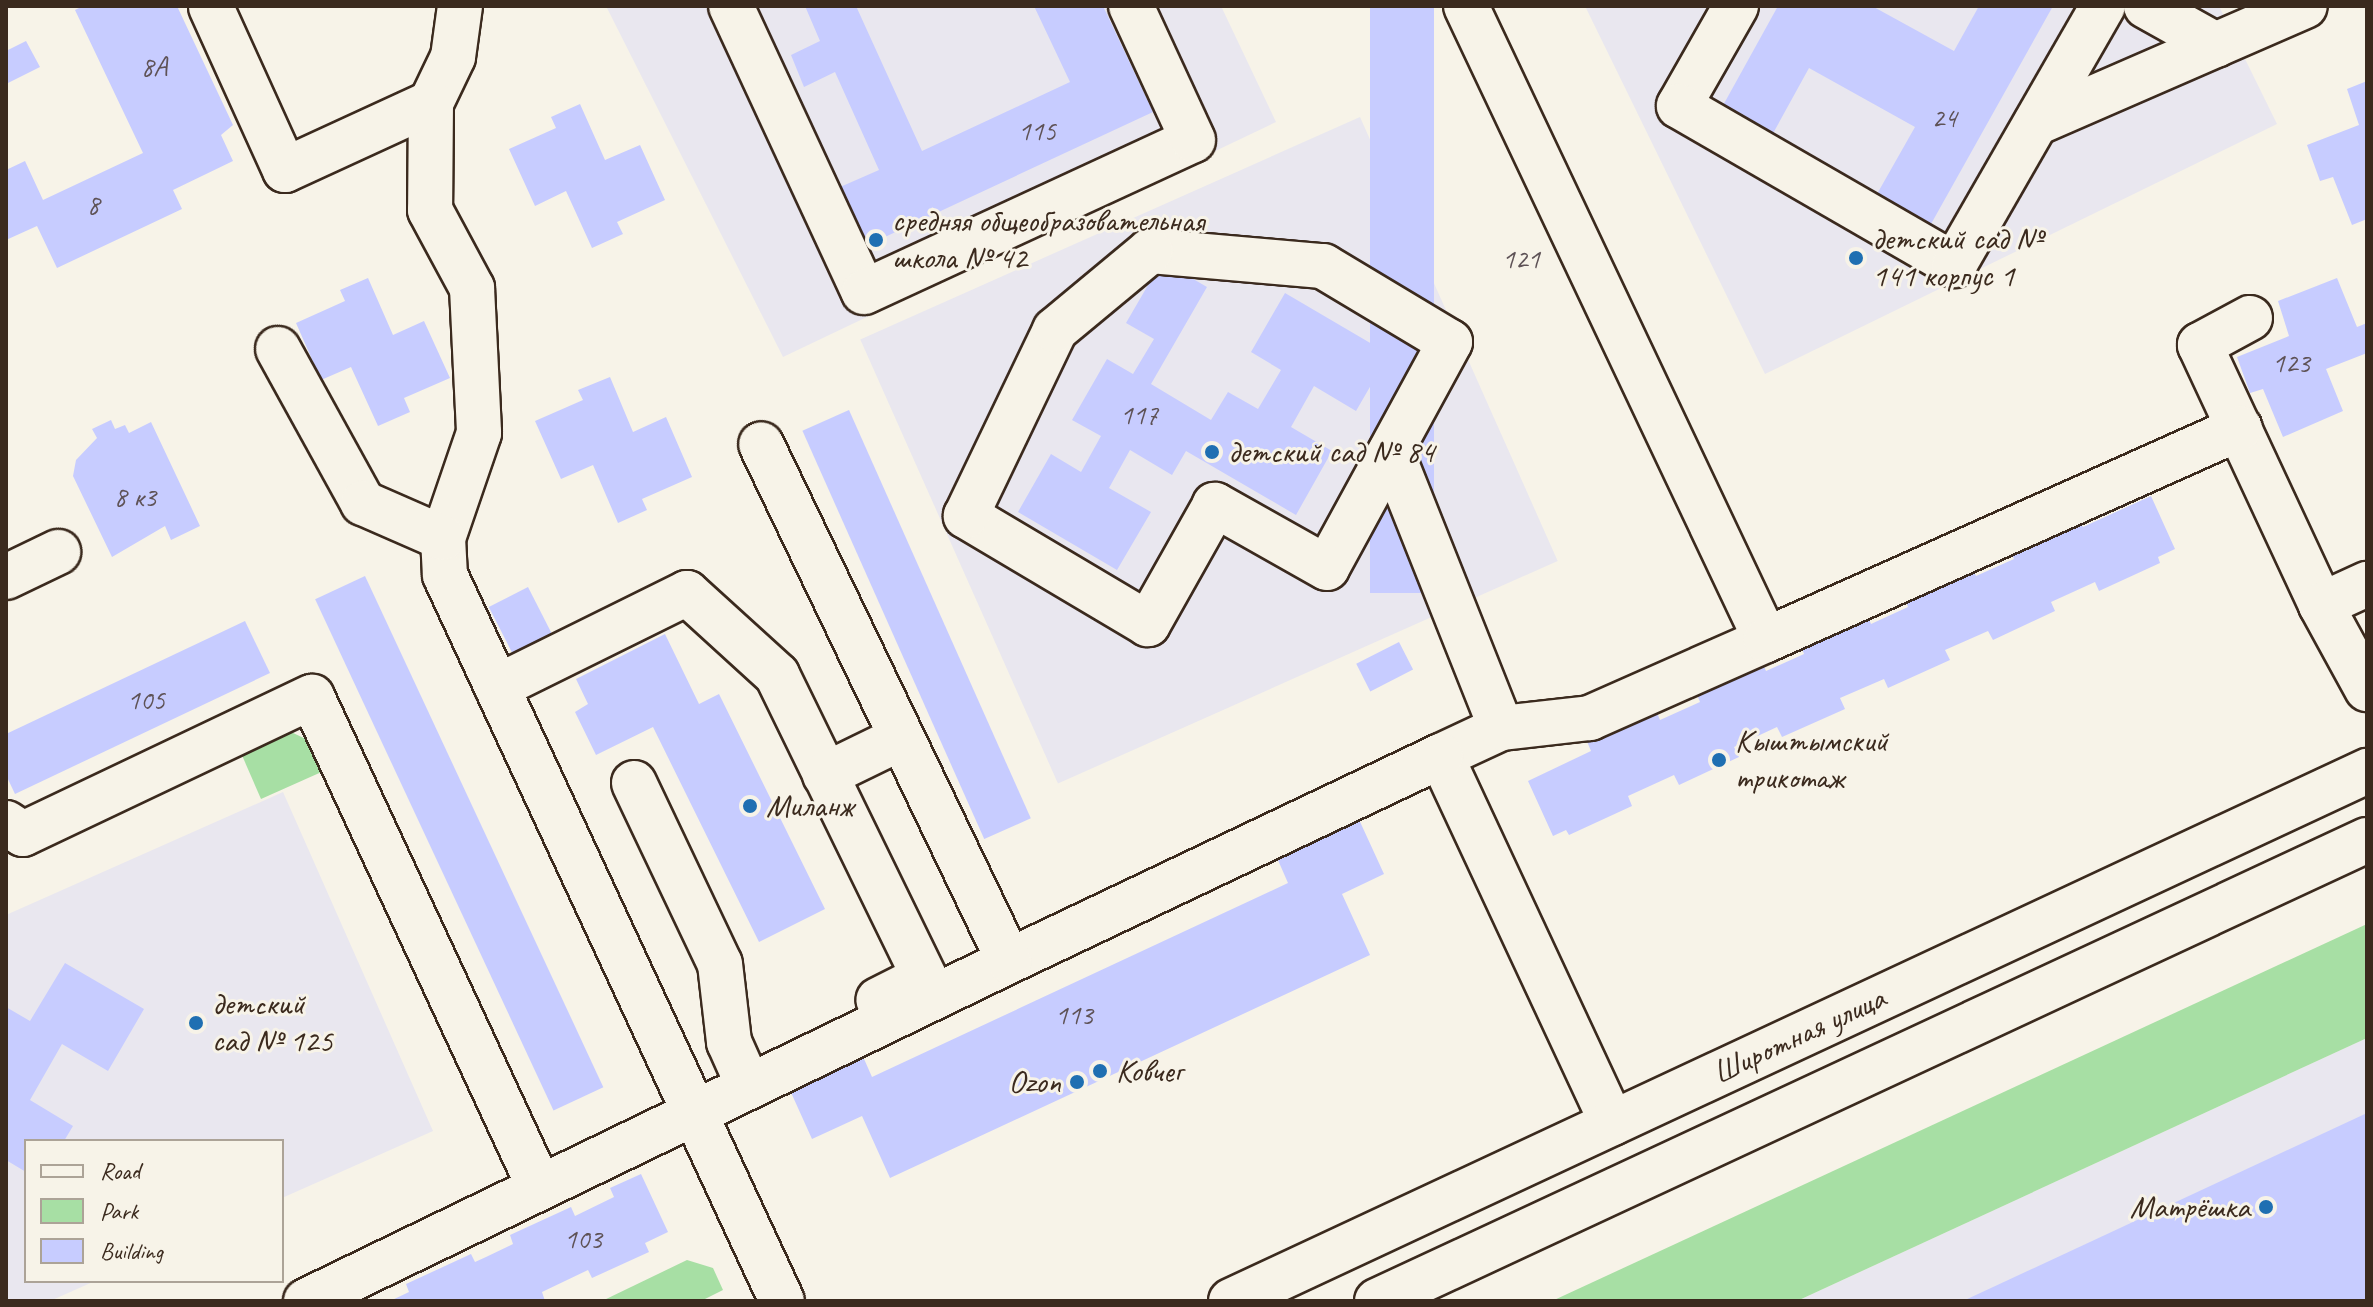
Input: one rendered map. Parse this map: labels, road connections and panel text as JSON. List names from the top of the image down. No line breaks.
{"streets":{"main road":["Широтная улица"]},"places":["средняя общеобразовательная школа № 42","детский сад № 141 корпус 1","детский сад № 84","Кыштымский трикотаж","Миланж","детский сад № 125","Ковчег","Ozon","Матрёшка"],"house_numbers":["8А","24","115","8","121","123","117","8 к3","105","113","103"],"legend":["Road","Park","Building"]}
